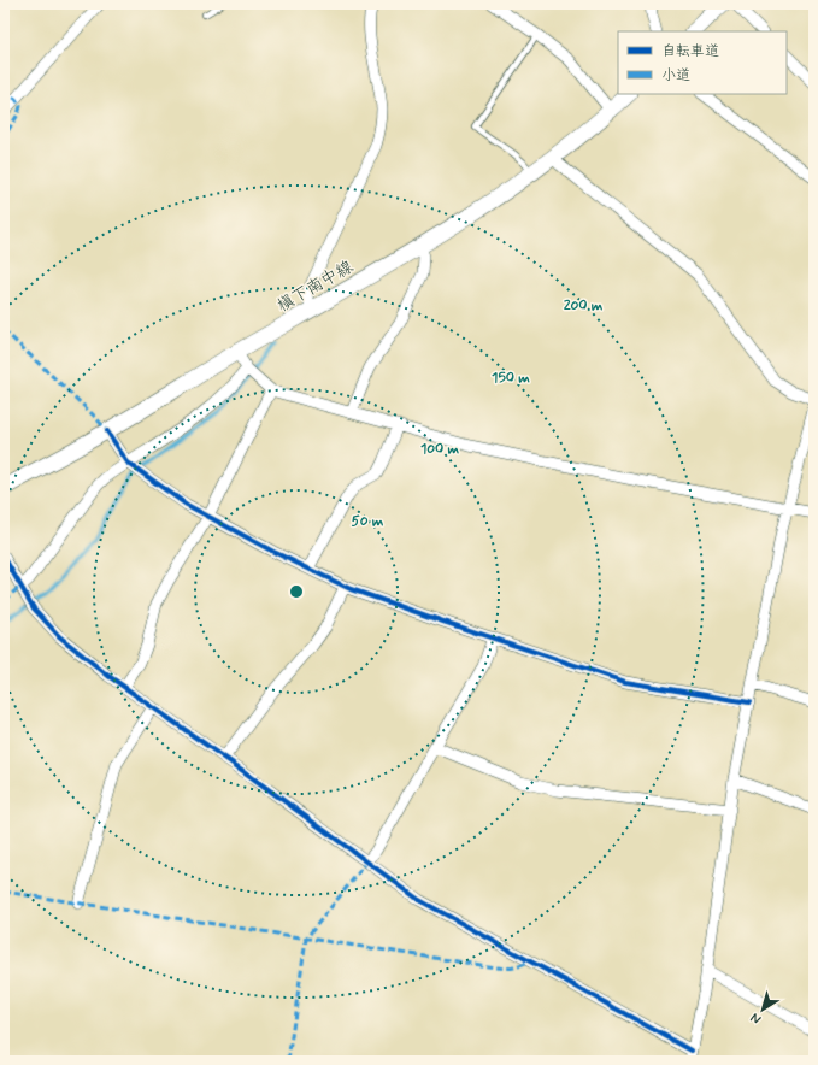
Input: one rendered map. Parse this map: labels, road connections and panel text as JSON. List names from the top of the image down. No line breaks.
{"streets":{"main road":["槇下南中線"]},"legend":["自転車道","小道"],"north":"bottom left","rings":["200 m","150 m","100 m","50 m"]}
